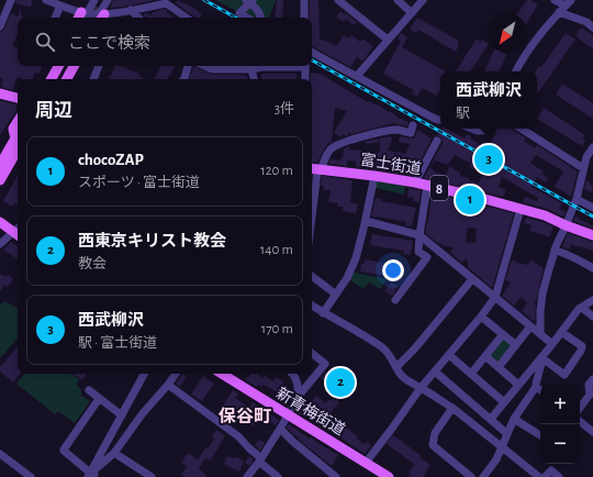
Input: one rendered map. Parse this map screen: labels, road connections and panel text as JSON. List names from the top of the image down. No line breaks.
{"streets":{"main road":["富士街道","8","新青梅街道"]},"districts":["保谷町"],"north":"bottom left","page":{"search":"ここで検索","popup":["西武柳沢","駅"],"heading":["周辺","3件"],"list":[{"mark":"1","name":"chocoZAP","note":"スポーツ · 富士街道","value":"120 m"},{"mark":"2","name":"西東京キリスト教会","note":"教会","value":"140 m"},{"mark":"3","name":"西武柳沢","note":"駅 · 富士街道","value":"170 m"}],"pins":["3","1","2"],"map_buttons":["+","−"]}}
